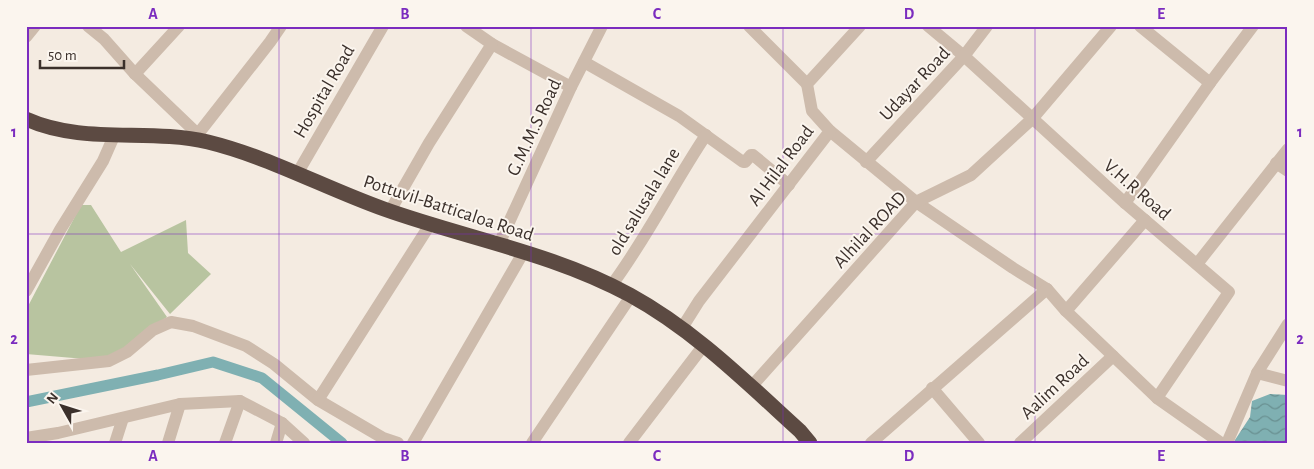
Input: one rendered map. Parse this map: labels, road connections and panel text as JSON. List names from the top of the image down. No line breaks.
{"streets":{"highway":["Pottuvil-Batticaloa Road"],"street":["Udayar Road","Hospital Road","G.M.M.S Road","Al Hilal Road","V.H.R Road","old salusala lane","Alhilal ROAD","Aalim Road"]},"crossings":[["Udayar Road","V.H.R Road"],["Hospital Road","Pottuvil-Batticaloa Road"],["G.M.M.S Road","Pottuvil-Batticaloa Road"],["Al Hilal Road","Pottuvil-Batticaloa Road"],["V.H.R Road","Alhilal ROAD"],["old salusala lane","Pottuvil-Batticaloa Road"],["Pottuvil-Batticaloa Road","Alhilal ROAD"]],"scale_bar":"50 m","north":"top left","grid":{"columns":["A","B","C","D","E"],"rows":["1","2"]}}
